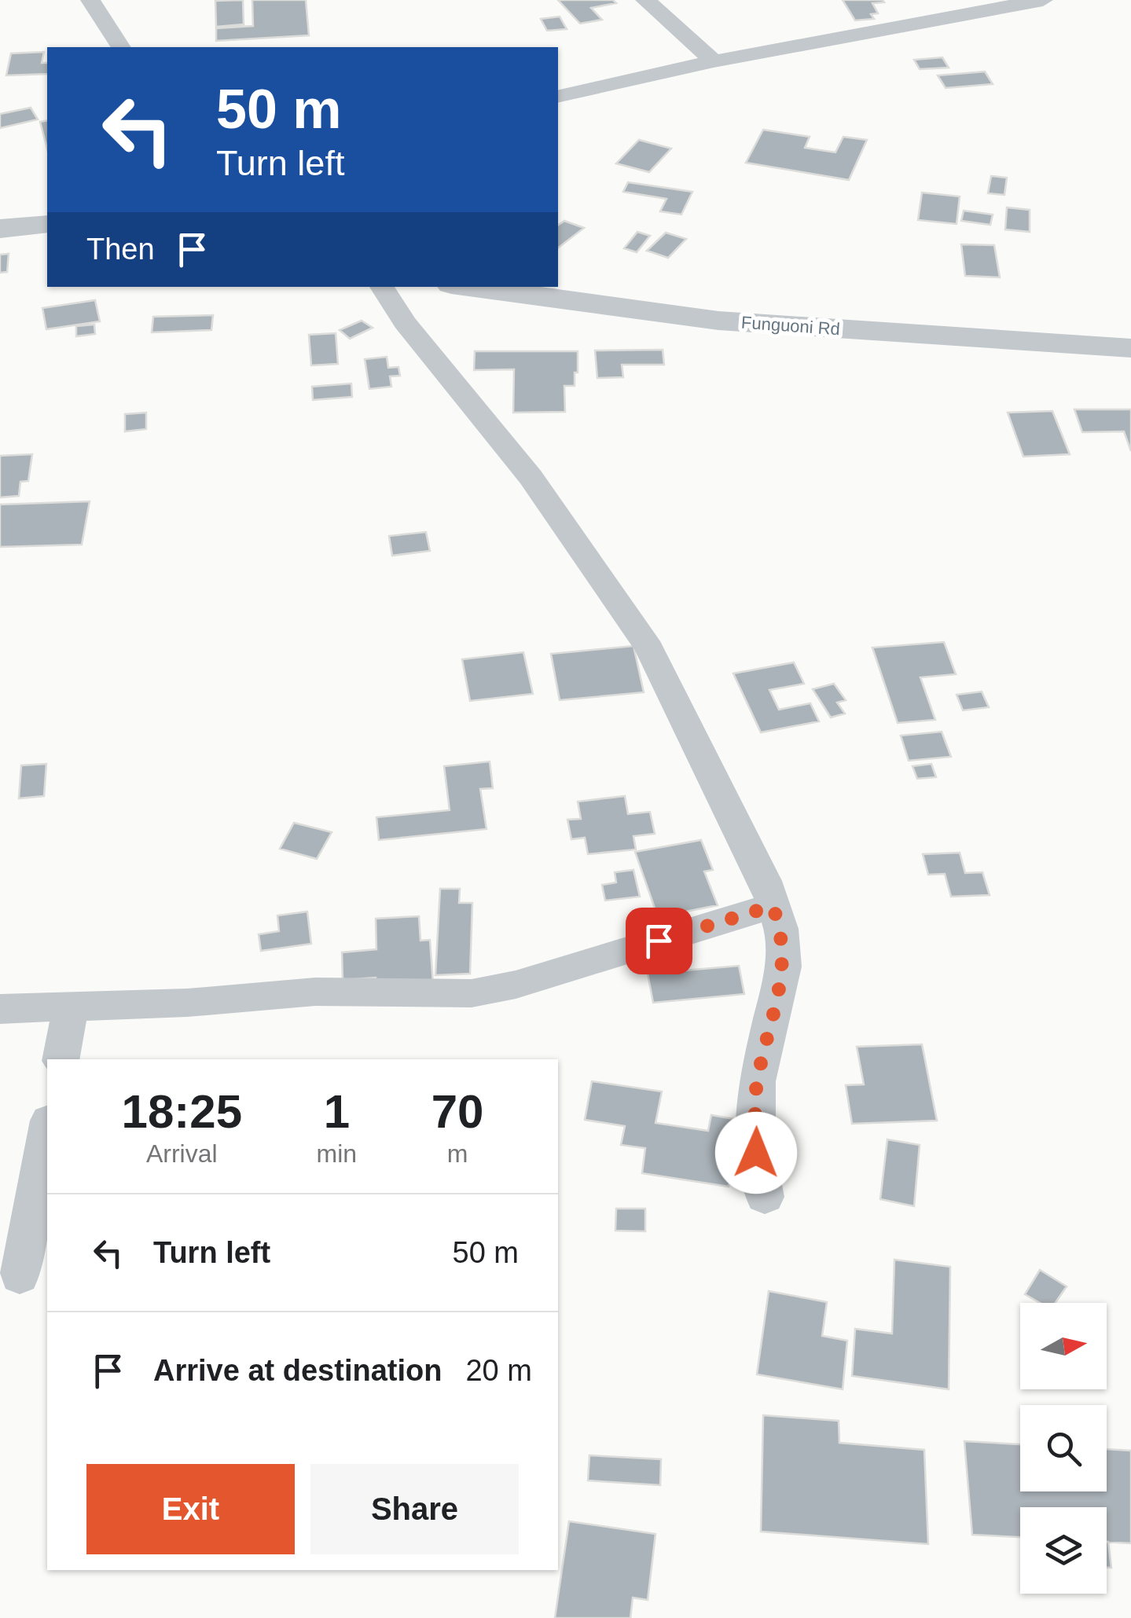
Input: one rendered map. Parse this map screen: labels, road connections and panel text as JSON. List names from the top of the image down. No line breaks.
{"streets":{"street":["Funguoni Rd"]},"north":"right","page":{"turn":["50 m","Turn left"],"then":"Then","eta":["18:25","Arrival","1","min","70","m"],"list":[{"name":"Turn left","value":"50 m"},{"name":"Arrive at destination","value":"20 m"}],"buttons":["Exit","Share"]}}
